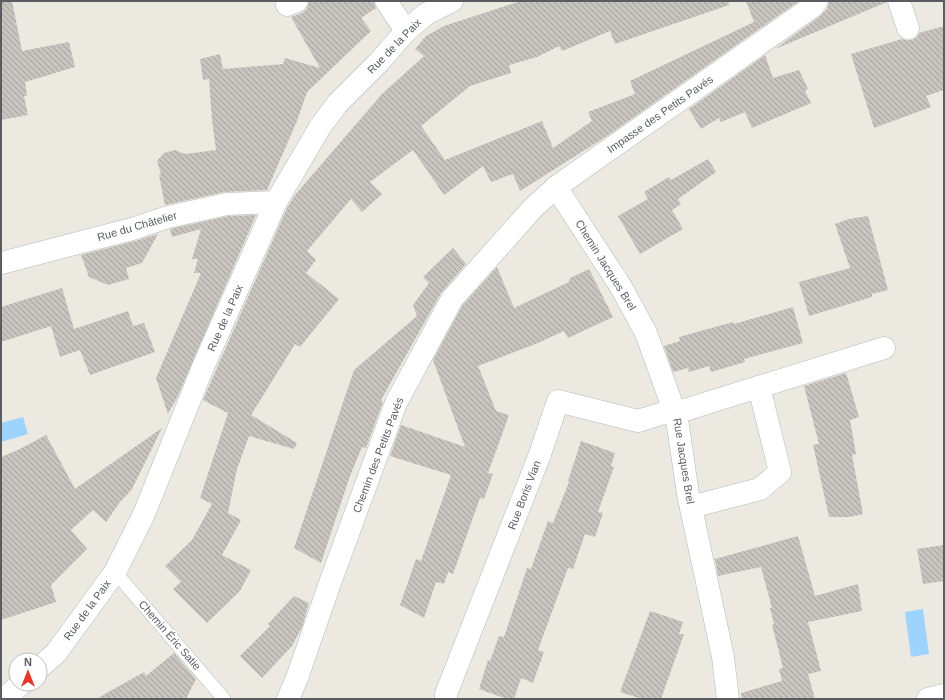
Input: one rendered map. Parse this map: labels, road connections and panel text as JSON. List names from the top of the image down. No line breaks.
{"streets":{"street":["Rue de la Paix","Impasse des Petits Pavés","Rue du Châtelier","Chemin Jacques Brel","Chemin des Petits Pavés","Rue Jacques Brel","Rue Boris Vian"],"lane":["Chemin Éric Satie"]},"crossings":[["Rue de la Paix","Rue du Châtelier"],["Rue de la Paix","Chemin Éric Satie"],["Impasse des Petits Pavés","Chemin Jacques Brel"],["Impasse des Petits Pavés","Chemin des Petits Pavés"],["Chemin Jacques Brel","Rue Jacques Brel"],["Chemin Jacques Brel","Rue Boris Vian"],["Rue Jacques Brel","Rue Boris Vian"]],"north":"top"}
